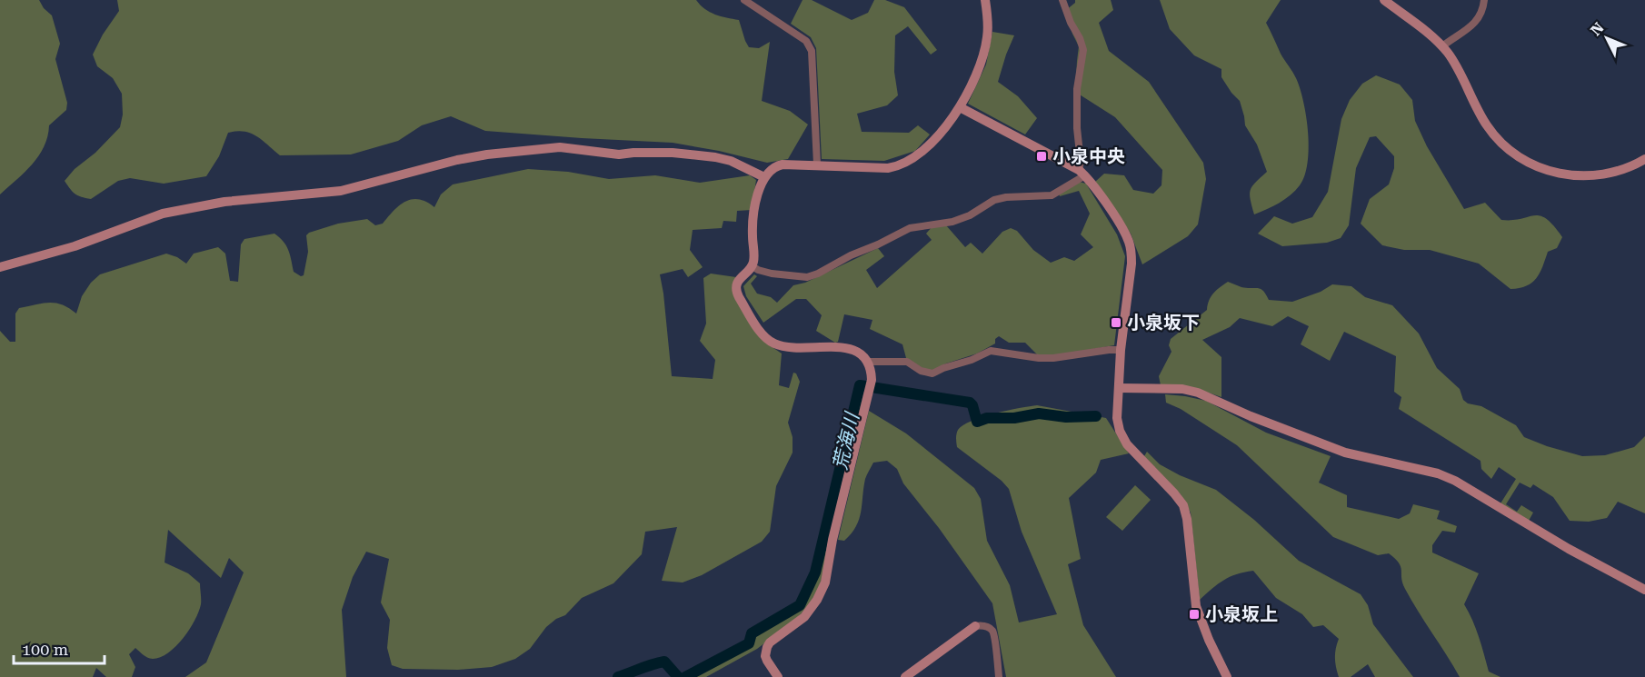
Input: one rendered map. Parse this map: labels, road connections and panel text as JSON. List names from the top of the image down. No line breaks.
{"water":["荒海川"],"places":{"transit":["小泉中央","小泉坂下","小泉坂上"]},"scale_bar":"100 m","north":"top left"}
